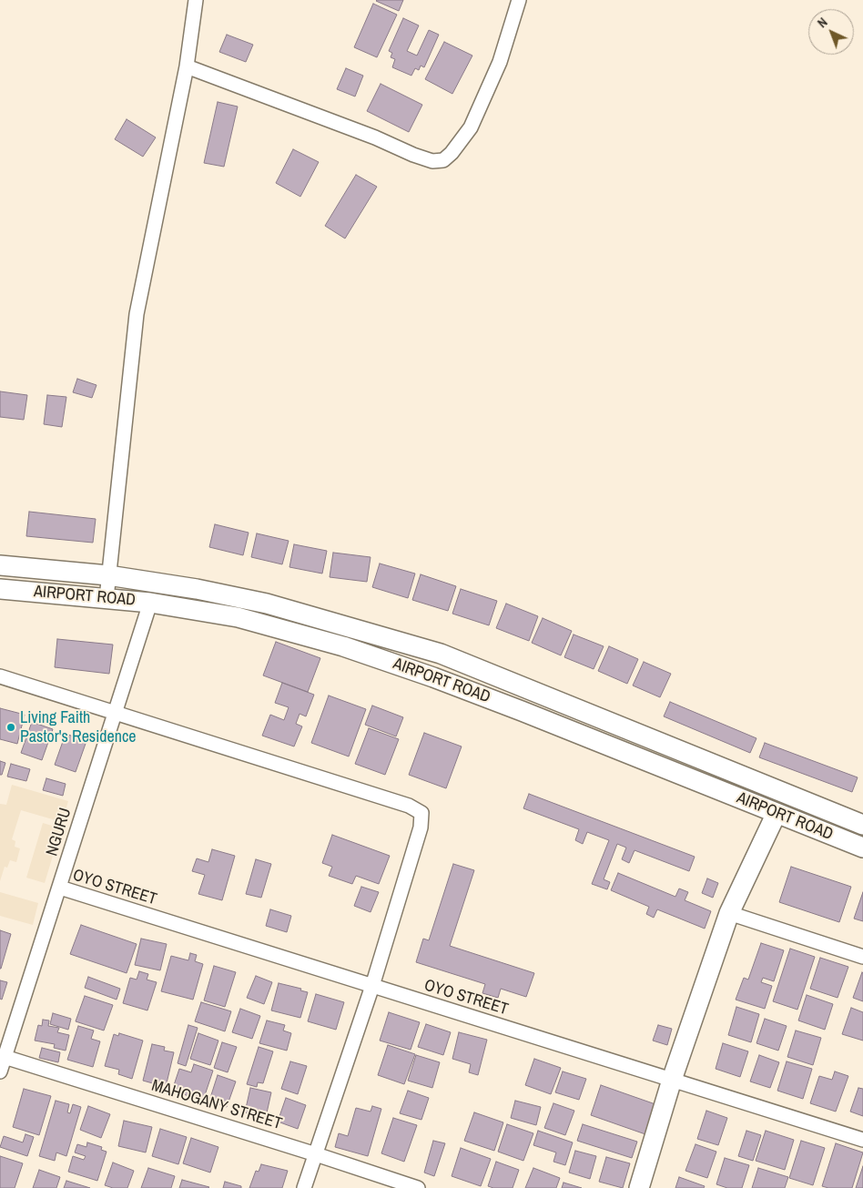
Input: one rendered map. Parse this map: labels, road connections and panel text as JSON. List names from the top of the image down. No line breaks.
{"streets":{"main road":["AIRPORT ROAD"],"street":["NGURU","OYO STREET","MAHOGANY STREET"]},"crossings":[["AIRPORT ROAD","NGURU"],["NGURU","OYO STREET"],["NGURU","MAHOGANY STREET"]],"places":["Living Faith Pastor's Residence"],"north":"top left"}
